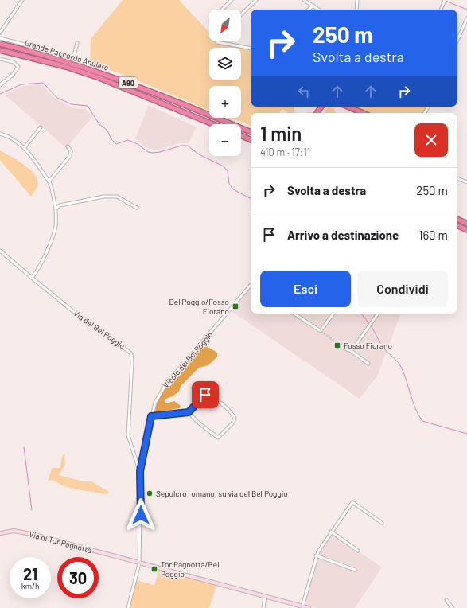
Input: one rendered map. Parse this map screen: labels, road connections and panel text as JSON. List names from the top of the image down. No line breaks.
{"streets":{"highway":["Grande Raccordo Anulare","A90"],"street":["Via del Bel Poggio","Vicolo del Bel Poggio","Via di Tor Pagnotta"]},"crossings":[["Via del Bel Poggio","Vicolo del Bel Poggio"],["Vicolo del Bel Poggio","Via di Tor Pagnotta"]],"places":{"transit":["Bel Poggio/Fosso Fiorano","Fosso Fiorano","Tor Pagnotta/Bel Poggio"],"other":["Sepolcro romano, su via del Bel Poggio"]},"north":"bottom left","page":{"map_buttons":["+","−"],"turn":["250 m","Svolta a destra"],"heading":["1 min","410 m · 17:11"],"list":[{"name":"Svolta a destra","value":"250 m"},{"name":"Arrivo a destinazione","value":"160 m"}],"buttons":["Esci","Condividi"],"speed":"21 km/h","limit":"30"}}
